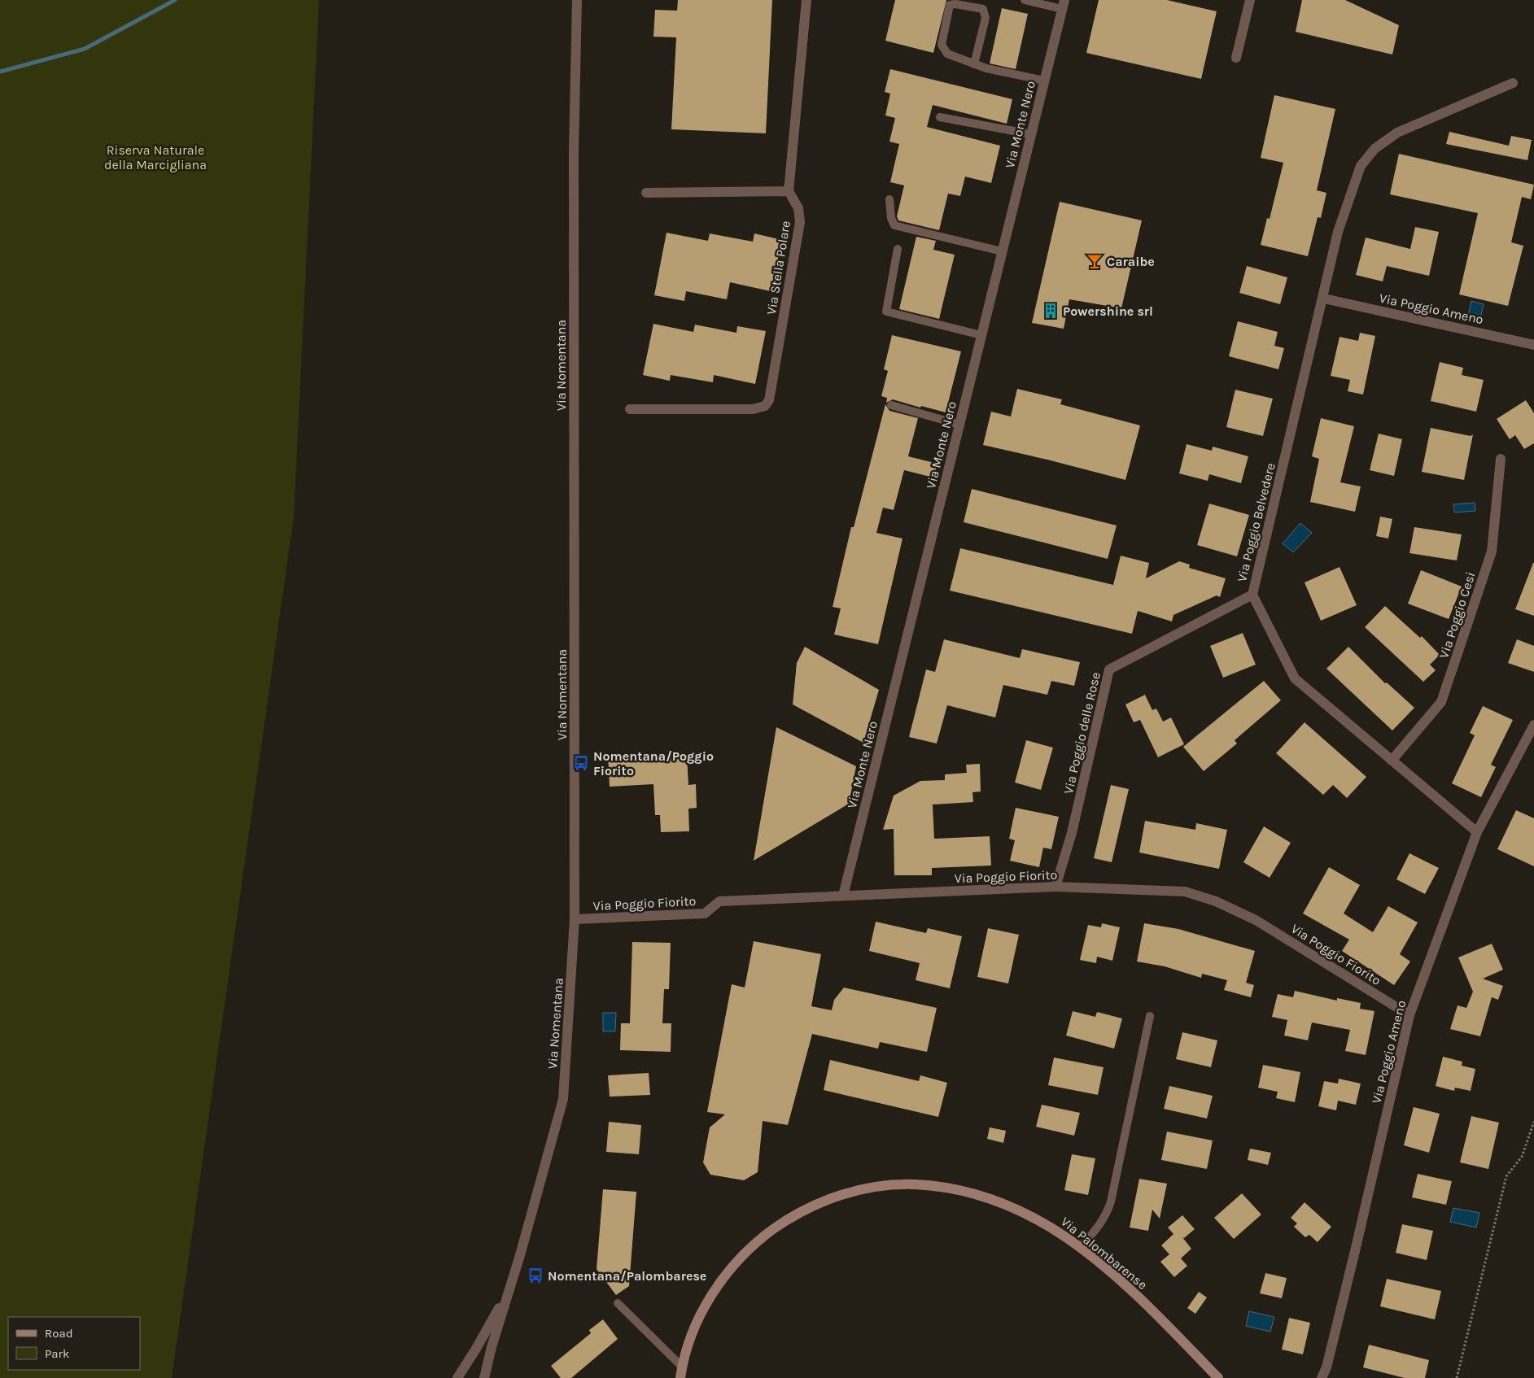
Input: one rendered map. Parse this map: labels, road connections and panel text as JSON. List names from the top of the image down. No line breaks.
{"streets":{"main road":["Via Palombarense"],"street":["Via Monte Nero","Via Stella Polare","Via Poggio Ameno","Via Nomentana","Via Poggio Belvedere","Via Poggio Cesi","Via Poggio delle Rose","Via Poggio Fiorito"]},"crossings":[["Via Monte Nero","Via Poggio Fiorito"],["Via Poggio Ameno","Via Poggio Belvedere"],["Via Poggio Ameno","Via Poggio Fiorito"],["Via Nomentana","Via Poggio Fiorito"],["Via Poggio Belvedere","Via Poggio Cesi"],["Via Poggio Belvedere","Via Poggio delle Rose"],["Via Poggio delle Rose","Via Poggio Fiorito"]],"parks":["Riserva Naturale della Marcigliana"],"places":{"bar":["Caraibe"],"building":["Powershine srl"],"bus stop":["Nomentana/Poggio Fiorito","Nomentana/Palombarese"]},"legend":["Road","Park"]}
